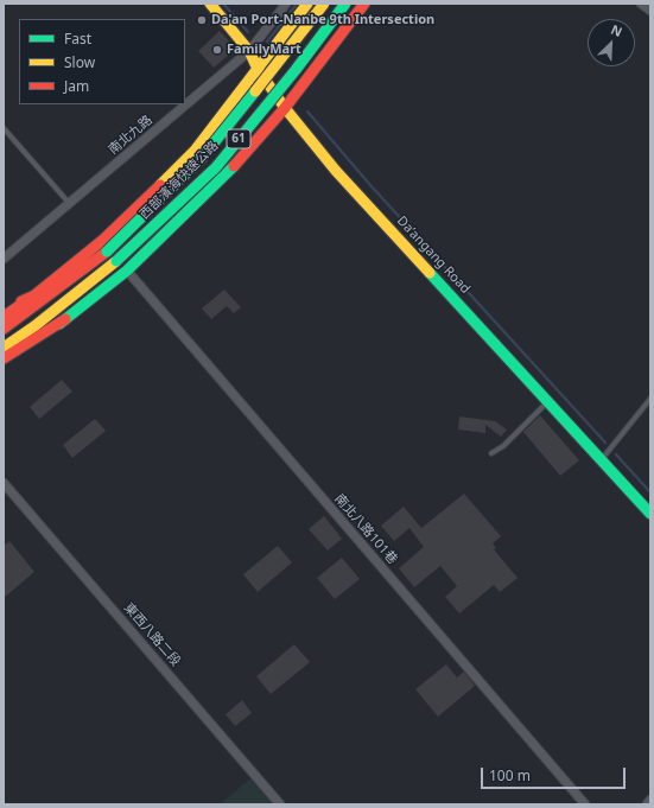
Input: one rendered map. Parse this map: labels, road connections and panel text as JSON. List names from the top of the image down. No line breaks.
{"streets":{"main road":["61","西部濱海快速公路","Da’angang Road"],"street":["南北九路","南北八路101巷","東西八路二段"]},"crossings":[["南北九路","Da’angang Road"]],"places":["Da'an Port-Nanbe 9th Intersection","FamilyMart"],"legend":["Fast","Slow","Jam"],"scale_bar":"100 m","north":"top right"}
